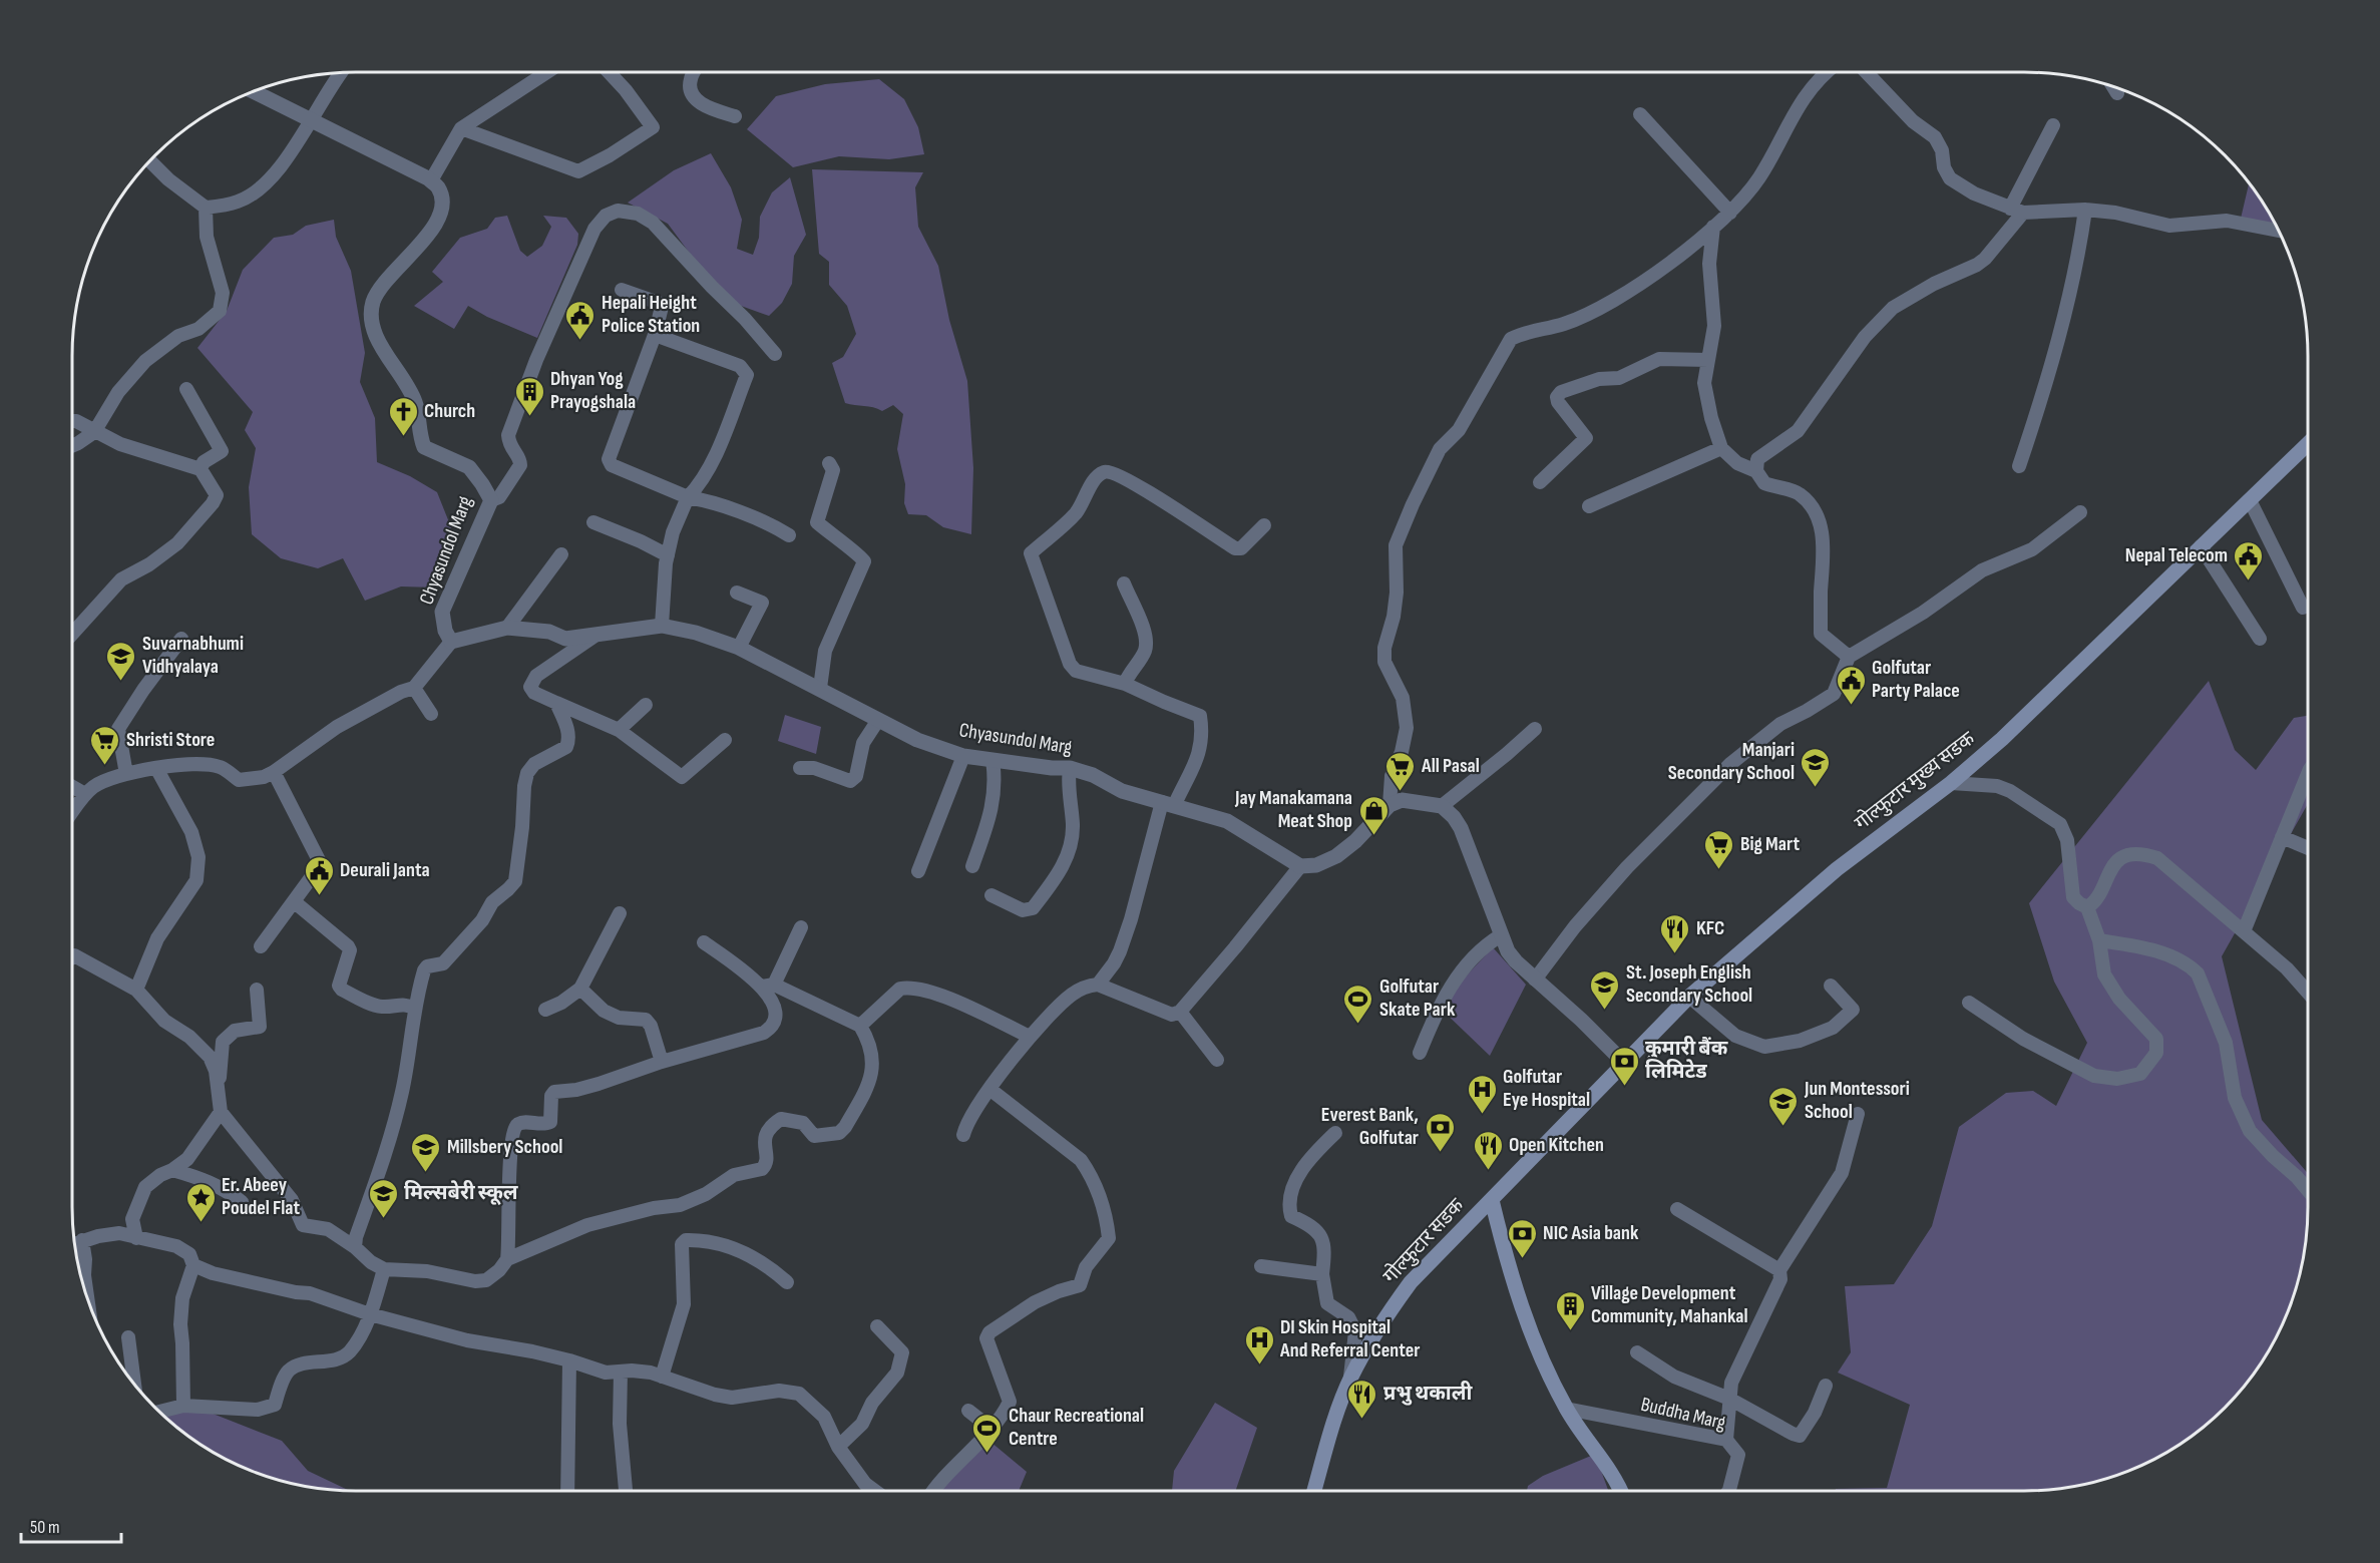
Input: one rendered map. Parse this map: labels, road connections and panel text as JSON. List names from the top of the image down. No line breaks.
{"streets":{"main road":["गोल्फुटार मुख्य सडक","गोल्फुटार सडक"],"street":["Chyasundol Marg","Buddha Marg"]},"crossings":[["गोल्फुटार मुख्य सडक","गोल्फुटार सडक"]],"places":{"public building":["Hepali Height Police Station","Nepal Telecom","Golfutar Party Palace","Deurali Janta"],"building":["Dhyan Yog Prayogshala","Village Development Community, Mahankal"],"church":["Church"],"school or university":["Suvarnabhumi Vidhyalaya","Manjari Secondary School","St. Joseph English Secondary School","Jun Montessori School","Millsbery School","मिल्सबेरी स्कूल"],"supermarket":["Shristi Store","All Pasal","Big Mart"],"shop":["Jay Manakamana Meat Shop"],"restaurant":["KFC","Open Kitchen","प्रभु थकाली"],"sports":["Golfutar Skate Park","Chaur Recreational Centre"],"bank":["कुमारी बैंक लिमिटेड","Everest Bank, Golfutar","NIC Asia bank"],"hospital":["Golfutar Eye Hospital","DI Skin Hospital And Referral Center"],"place":["Er. Abeey Poudel Flat"]},"scale_bar":"50 m"}
